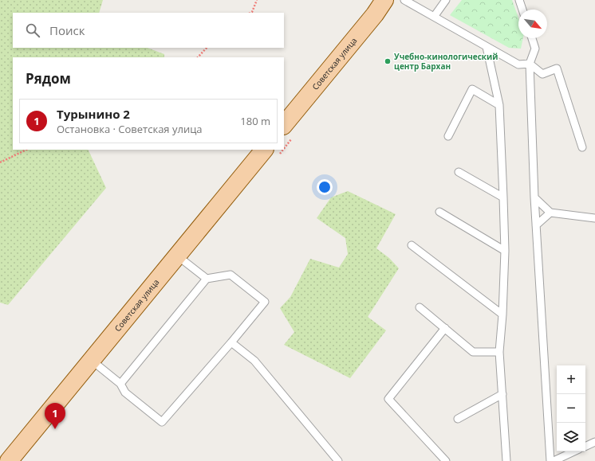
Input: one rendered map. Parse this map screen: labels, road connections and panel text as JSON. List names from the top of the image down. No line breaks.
{"streets":{"main road":["Советская улица"]},"places":["Учебно-кинологический центр Бархан"],"north":"bottom right","page":{"search":"Поиск","heading":"Рядом","list":[{"mark":"1","name":"Турынино 2","note":"Остановка · Советская улица","value":"180 m"}],"map_buttons":["+","−"],"pins":"1"}}
